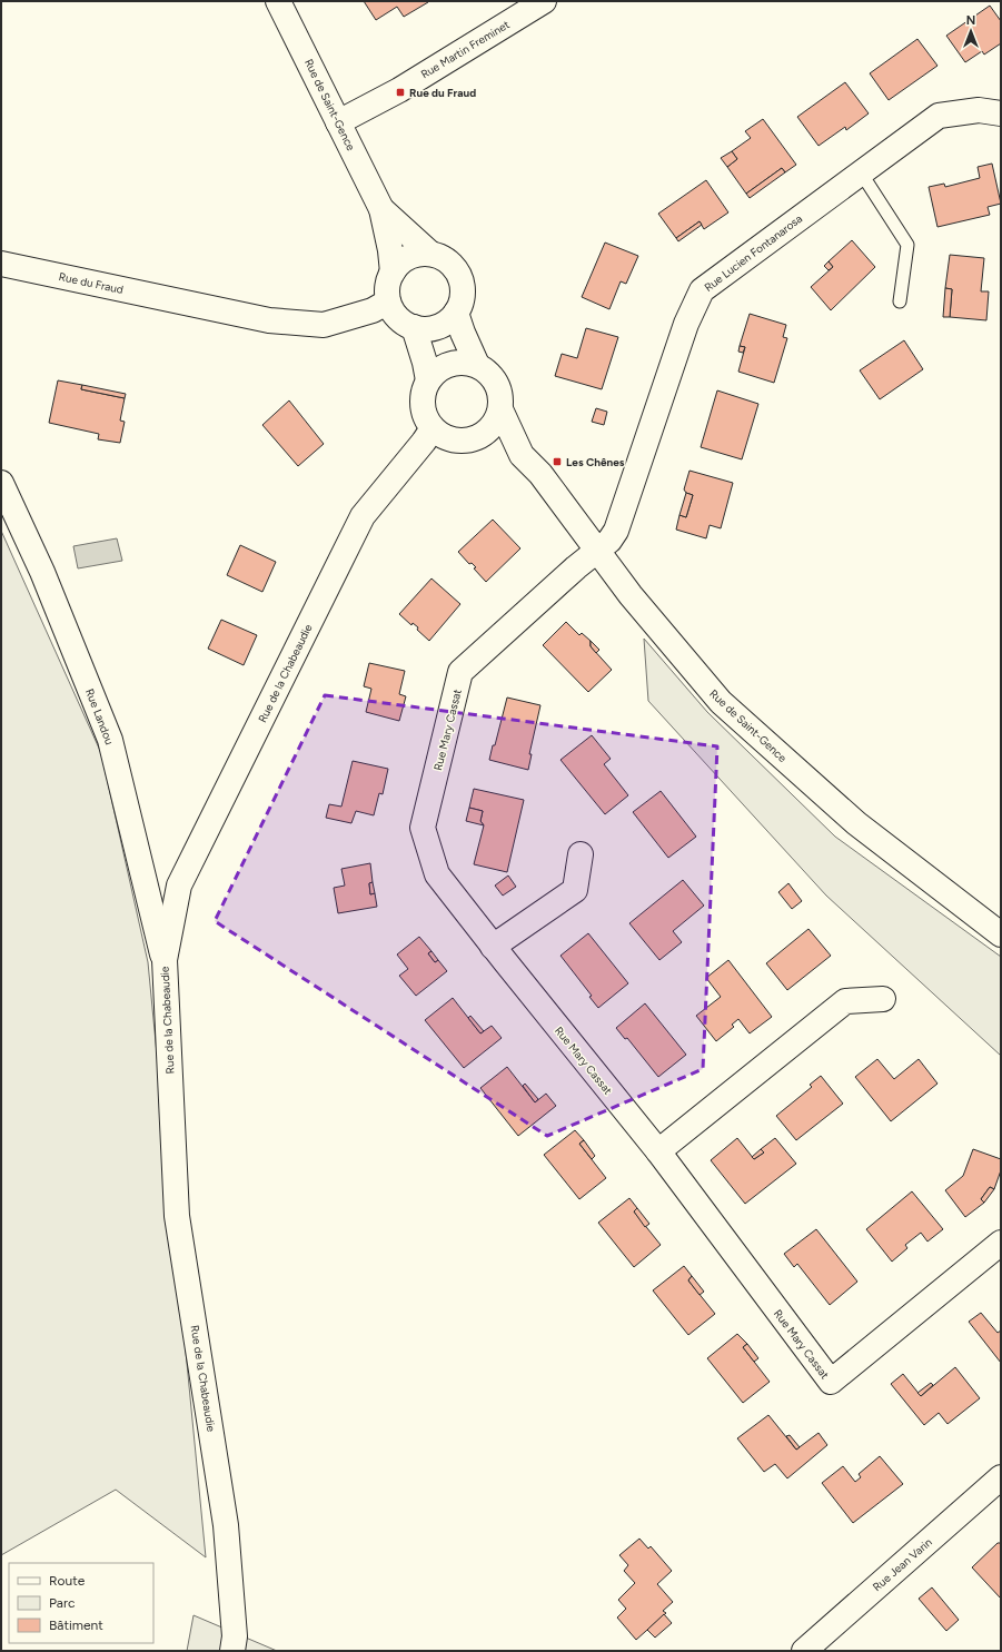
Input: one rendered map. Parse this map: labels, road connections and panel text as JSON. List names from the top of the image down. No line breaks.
{"streets":{"street":["Rue Martin Freminet","Rue de Saint-Gence","Rue Lucien Fontanarosa","Rue du Fraud","Rue de la Chabeaudie","Rue Landou","Rue Mary Cassat","Rue Jean Varin"]},"crossings":[["Rue Martin Freminet","Rue de Saint-Gence"],["Rue de Saint-Gence","Rue Lucien Fontanarosa"],["Rue de Saint-Gence","Rue du Fraud"],["Rue de Saint-Gence","Rue de la Chabeaudie"],["Rue de Saint-Gence","Rue Mary Cassat"],["Rue Lucien Fontanarosa","Rue Mary Cassat"],["Rue de la Chabeaudie","Rue Landou"]],"places":{"transit":["Rue du Fraud","Les Chênes"]},"legend":["Route","Parc","Bâtiment"],"north":"top"}
